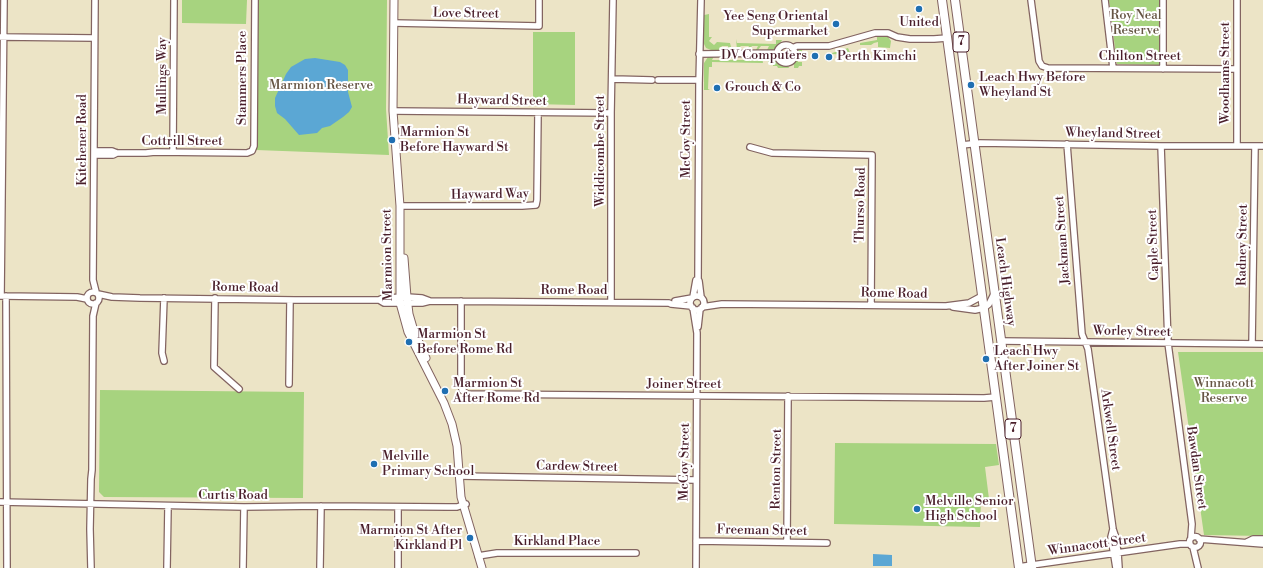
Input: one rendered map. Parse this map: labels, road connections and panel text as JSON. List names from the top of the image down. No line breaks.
{"streets":{"highway":["7","Leach Highway"],"main road":["Marmion Street"],"street":["Love Street","Chilton Street","Woodhams Street","Mullings Way","Stammers Place","Hayward Street","Wheyland Street","McCoy Street","Kitchener Road","Cottrill Street","Widdicombe Street","Hayward Way","Thurso Road","Jackman Street","Caple Street","Radney Street","Rome Road","Worley Street","Joiner Street","Arkwell Street","Cardew Street","Bawdan Street","Renton Street","Curtis Road","Freeman Street","Kirkland Place","Winnacott Street"]},"crossings":[["Love Street","Marmion Street"],["Chilton Street","Woodhams Street"],["Woodhams Street","Wheyland Street"],["Mullings Way","Cottrill Street"],["Stammers Place","Cottrill Street"],["Hayward Street","Widdicombe Street"],["Hayward Street","Hayward Way"],["Hayward Street","Marmion Street"],["Wheyland Street","Jackman Street"],["Wheyland Street","Caple Street"],["Wheyland Street","Radney Street"],["Wheyland Street","Leach Highway"],["McCoy Street","Rome Road"],["McCoy Street","Joiner Street"],["McCoy Street","Cardew Street"],["McCoy Street","Freeman Street"],["Kitchener Road","Cottrill Street"],["Kitchener Road","Rome Road"],["Kitchener Road","Curtis Road"],["Widdicombe Street","Rome Road"],["Hayward Way","Marmion Street"],["Thurso Road","Rome Road"],["Jackman Street","Arkwell Street"],["Caple Street","Worley Street"],["Caple Street","Bawdan Street"],["Radney Street","Worley Street"],["Marmion Street","Rome Road"],["Marmion Street","Cardew Street"],["Marmion Street","Curtis Road"],["Marmion Street","Kirkland Place"],["Leach Highway","Rome Road"],["Leach Highway","Worley Street"],["Leach Highway","Joiner Street"],["Leach Highway","Winnacott Street"],["Rome Road","Joiner Street"],["Worley Street","Arkwell Street"],["Worley Street","Bawdan Street"],["Joiner Street","Renton Street"],["Arkwell Street","Winnacott Street"],["Bawdan Street","Winnacott Street"],["Renton Street","Freeman Street"]],"parks":["Roy Neal Reserve","Marmion Reserve","Winnacott Reserve"],"places":["United","Yee Seng Oriental Supermarket","DV Computers","Perth Kimchi","Leach Hwy Before Wheyland St","Grouch & Co","Marmion St Before Hayward St","Marmion St Before Rome Rd","Leach Hwy After Joiner St","Marmion St After Rome Rd","Melville Primary School","Melville Senior High School","Marmion St After Kirkland Pl"]}
